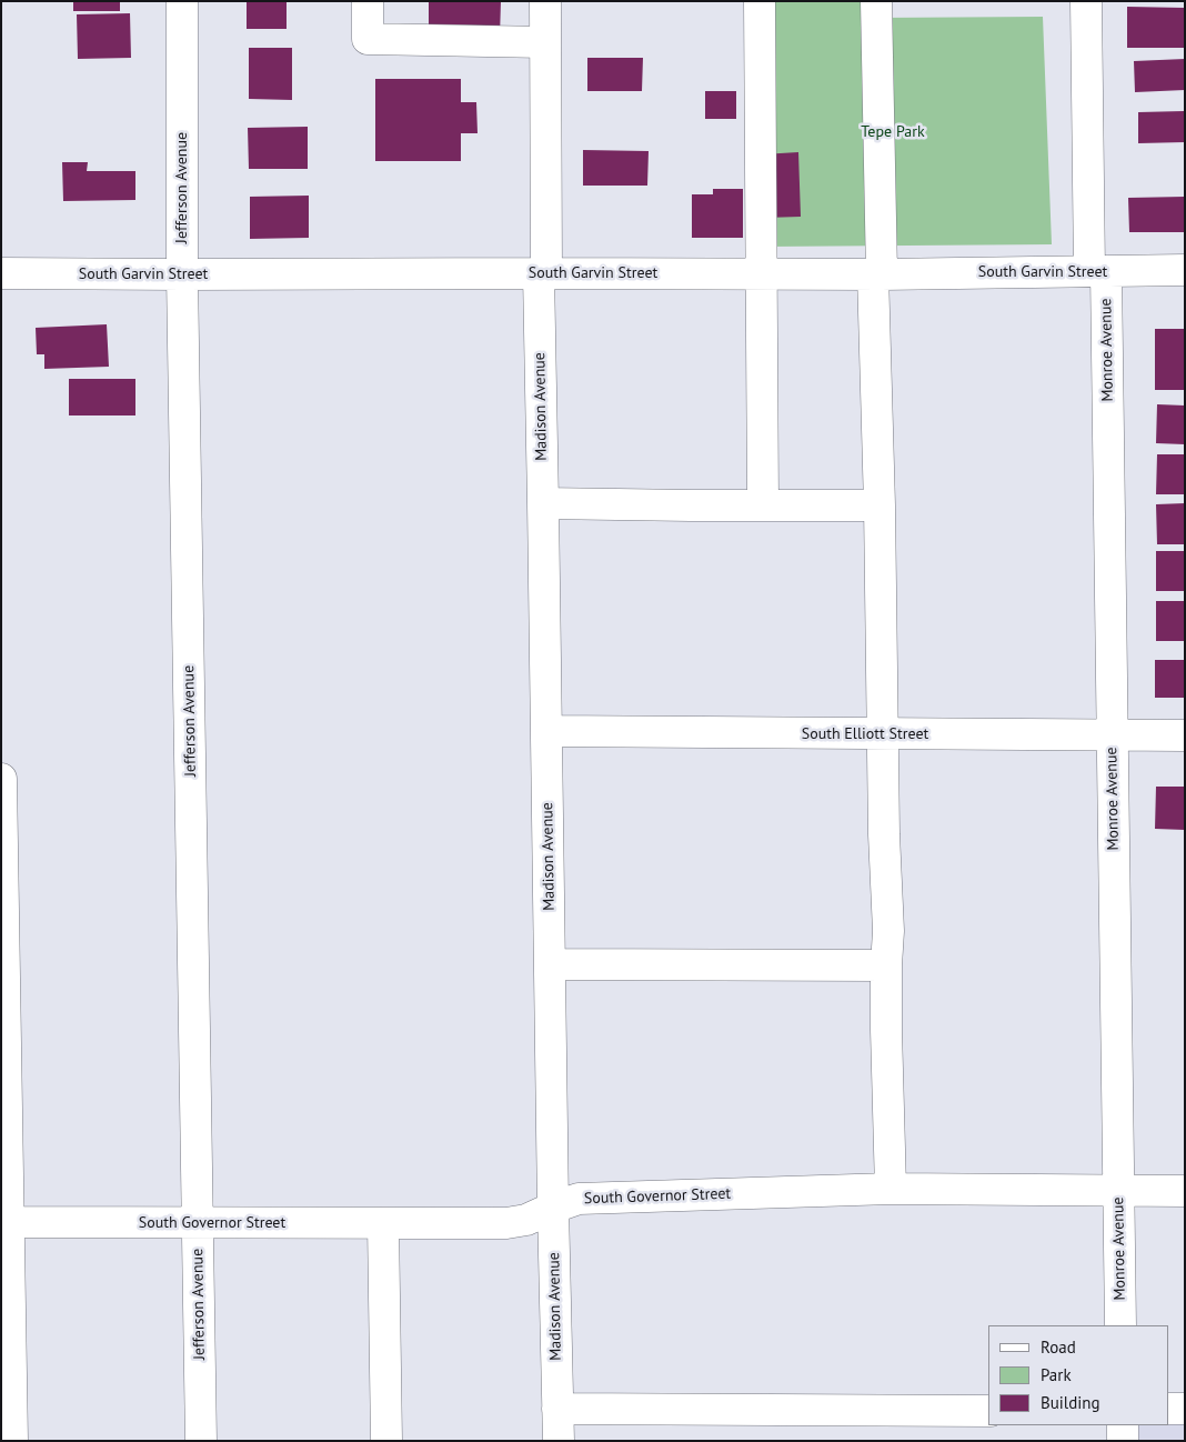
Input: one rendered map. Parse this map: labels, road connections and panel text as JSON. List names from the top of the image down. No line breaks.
{"streets":{"street":["Jefferson Avenue","South Garvin Street","Monroe Avenue","Madison Avenue","South Elliott Street","South Governor Street"]},"crossings":[["Jefferson Avenue","South Garvin Street"],["Jefferson Avenue","South Governor Street"],["South Garvin Street","Monroe Avenue"],["South Garvin Street","Madison Avenue"],["Monroe Avenue","South Elliott Street"],["Monroe Avenue","South Governor Street"],["Madison Avenue","South Elliott Street"],["Madison Avenue","South Governor Street"]],"parks":["Tepe Park"],"legend":["Road","Park","Building"]}
